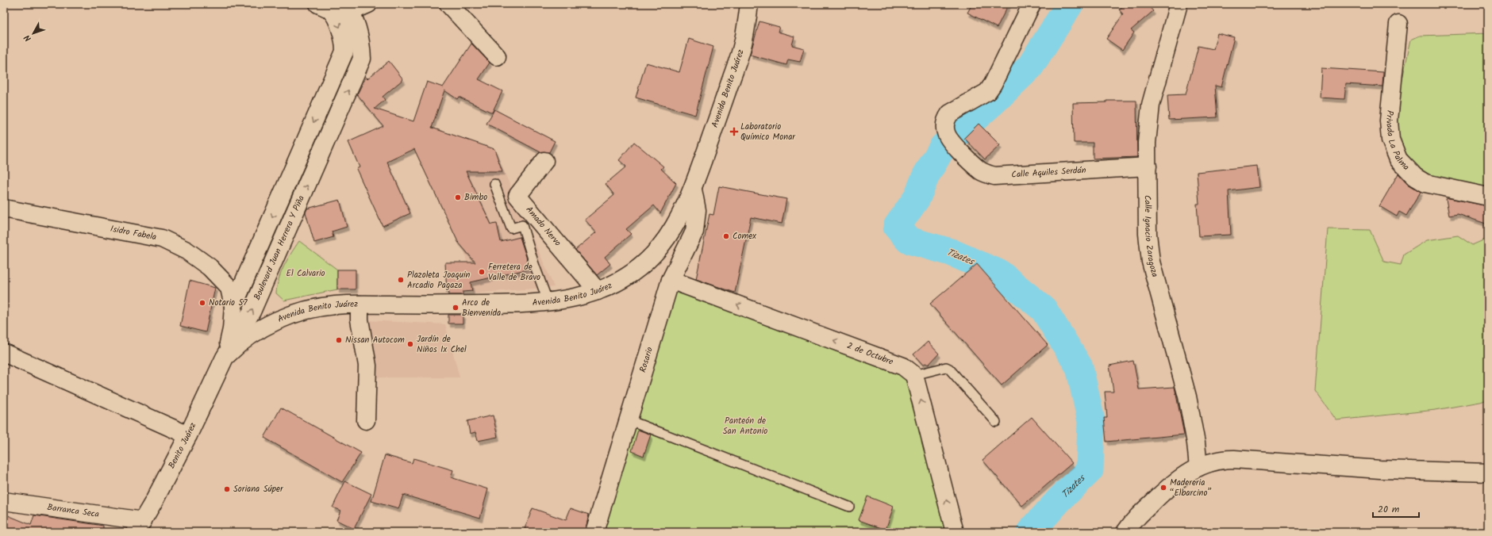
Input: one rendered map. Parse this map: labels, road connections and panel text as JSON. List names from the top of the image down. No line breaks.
{"streets":{"street":["Avenida Benito Juárez","Privada La Palma","Calle Aquiles Serdán","Amado Nervo","Isidro Fabela","Calle Ignacio Zaragoza","Boulevard Juan Herrera Y Piña","2 de Octubre","Rosario","Benito Juárez","Barranca Seca"]},"crossings":[["Avenida Benito Juárez","Amado Nervo"],["Avenida Benito Juárez","Boulevard Juan Herrera Y Piña"],["Avenida Benito Juárez","Rosario"],["Avenida Benito Juárez","Benito Juárez"],["Calle Aquiles Serdán","Calle Ignacio Zaragoza"],["Isidro Fabela","Boulevard Juan Herrera Y Piña"],["Boulevard Juan Herrera Y Piña","Benito Juárez"],["2 de Octubre","Rosario"],["Benito Juárez","Barranca Seca"]],"one_way":["2 de Octubre"],"water":["Tizates"],"parks":["El Calvario","Panteón de San Antonio"],"places":{"health":["Laboratorio Químico Monar"],"other":["Bimbo","Comex","Ferretera de Valle de Bravo","Plazoleta Joaquin Arcadio Pagaza","Notario 57","Arco de Bienvenida","Nissan Autocom","Jardín de Niños Ix Chel","Madereria “Elbarcino”","Soriana Súper"]},"scale_bar":"20 m","north":"bottom left"}
